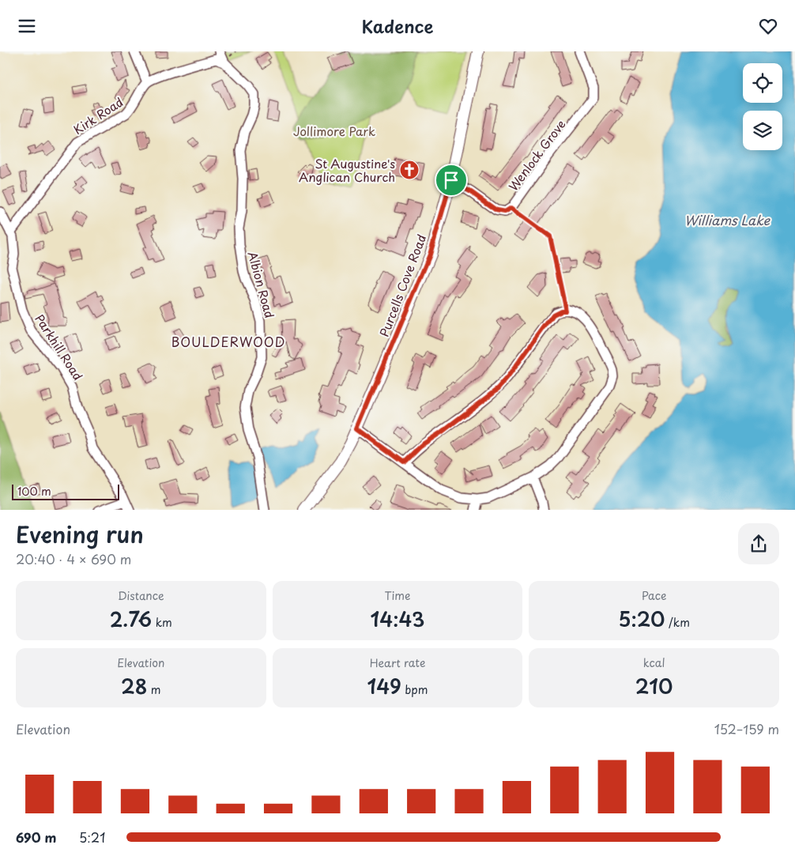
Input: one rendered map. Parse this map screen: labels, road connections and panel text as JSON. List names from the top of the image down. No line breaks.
{"streets":{"main road":["Purcells Cove Road"],"street":["Kirk Road","Wenlock Grove","Albion Road","Parkhill Road"]},"crossings":[["Kirk Road","Parkhill Road"],["Wenlock Grove","Purcells Cove Road"]],"districts":["BOULDERWOOD"],"water":["Williams Lake"],"parks":["Jollimore Park"],"places":{"church":["St Augustine's Anglican Church"]},"scale_bar":"100 m","page":{"header":"Kadence","scale":"100 m","heading":["Evening run","20:40 · 4 × 690 m"],"stats":[["Distance","2.76 km"],["Time","14:43"],["Pace","5:20 /km"],["Elevation","28 m"],["Heart rate","149 bpm"],["kcal","210"]],"chart":["Elevation","152–159 m"],"list":[{"name":"690 m","note":"5:21"}]}}
